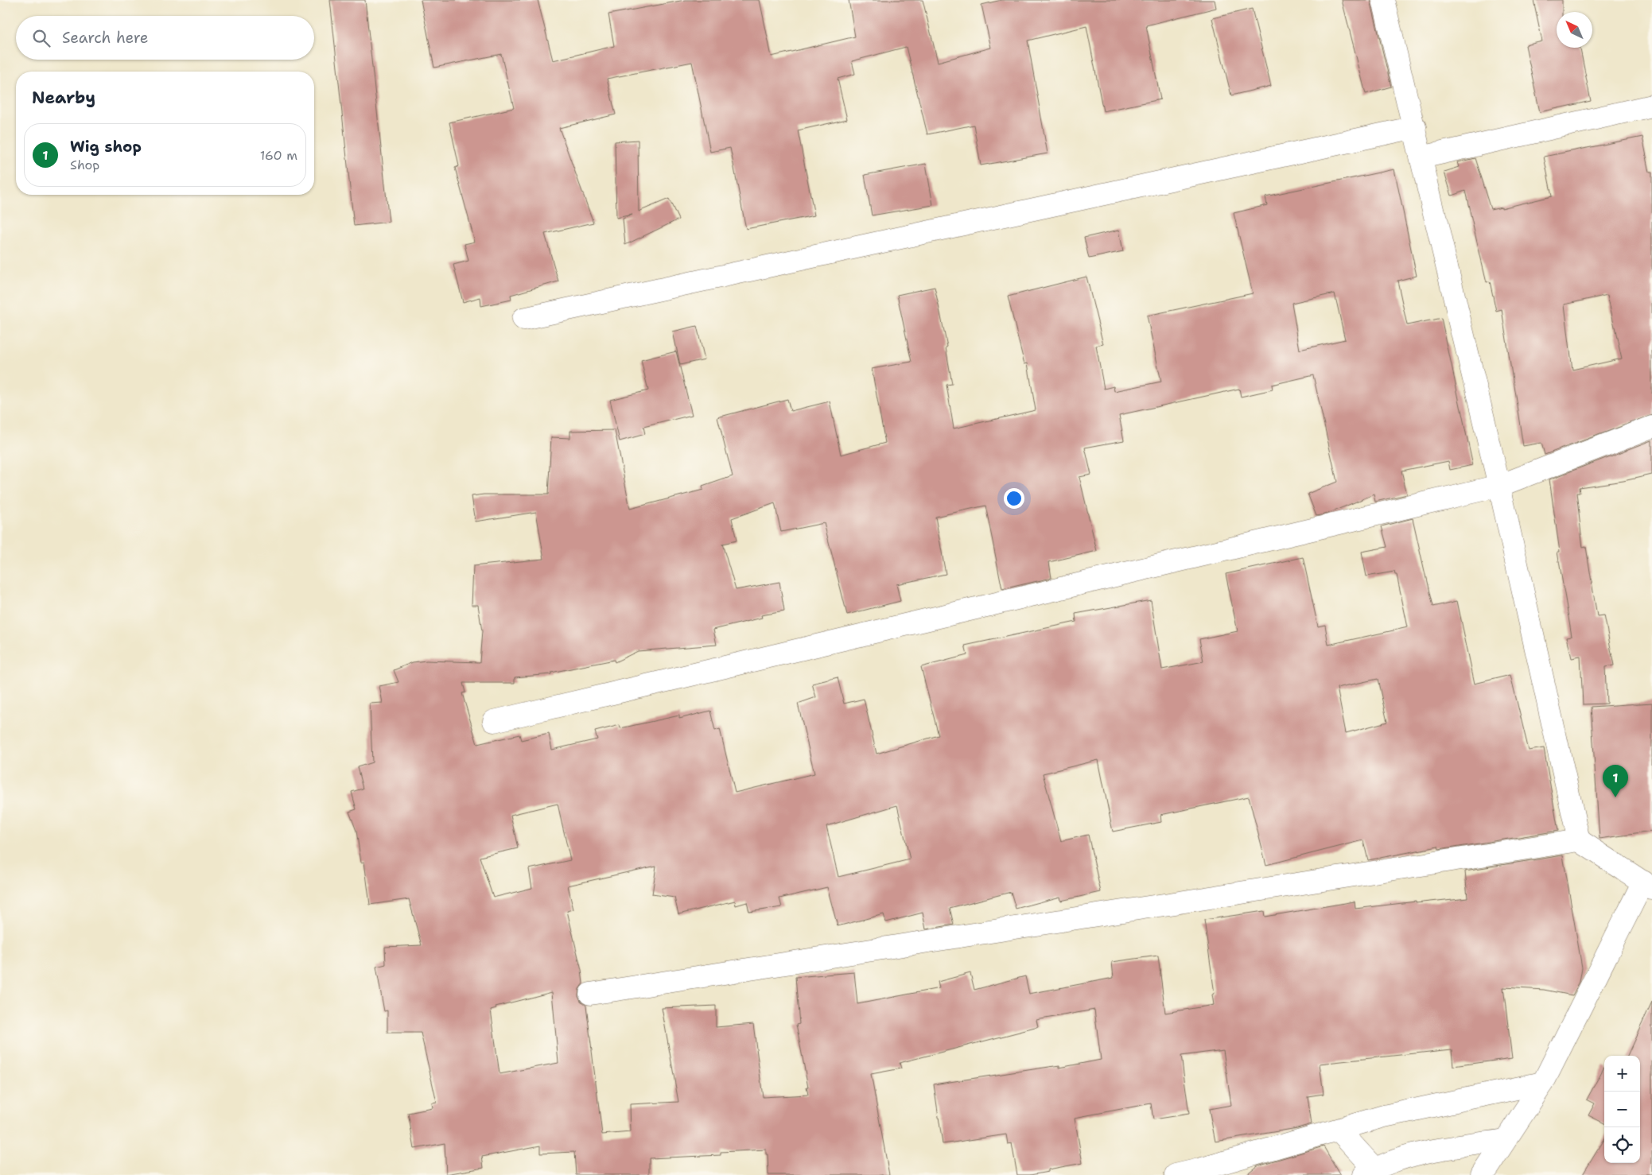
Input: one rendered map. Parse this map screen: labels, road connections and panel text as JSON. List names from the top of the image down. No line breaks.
{"north":"top left","page":{"search":"Search here","heading":"Nearby","list":[{"mark":"1","name":"Wig shop","note":"Shop","value":"160 m"}],"pins":"1","map_buttons":["+","−"]}}
